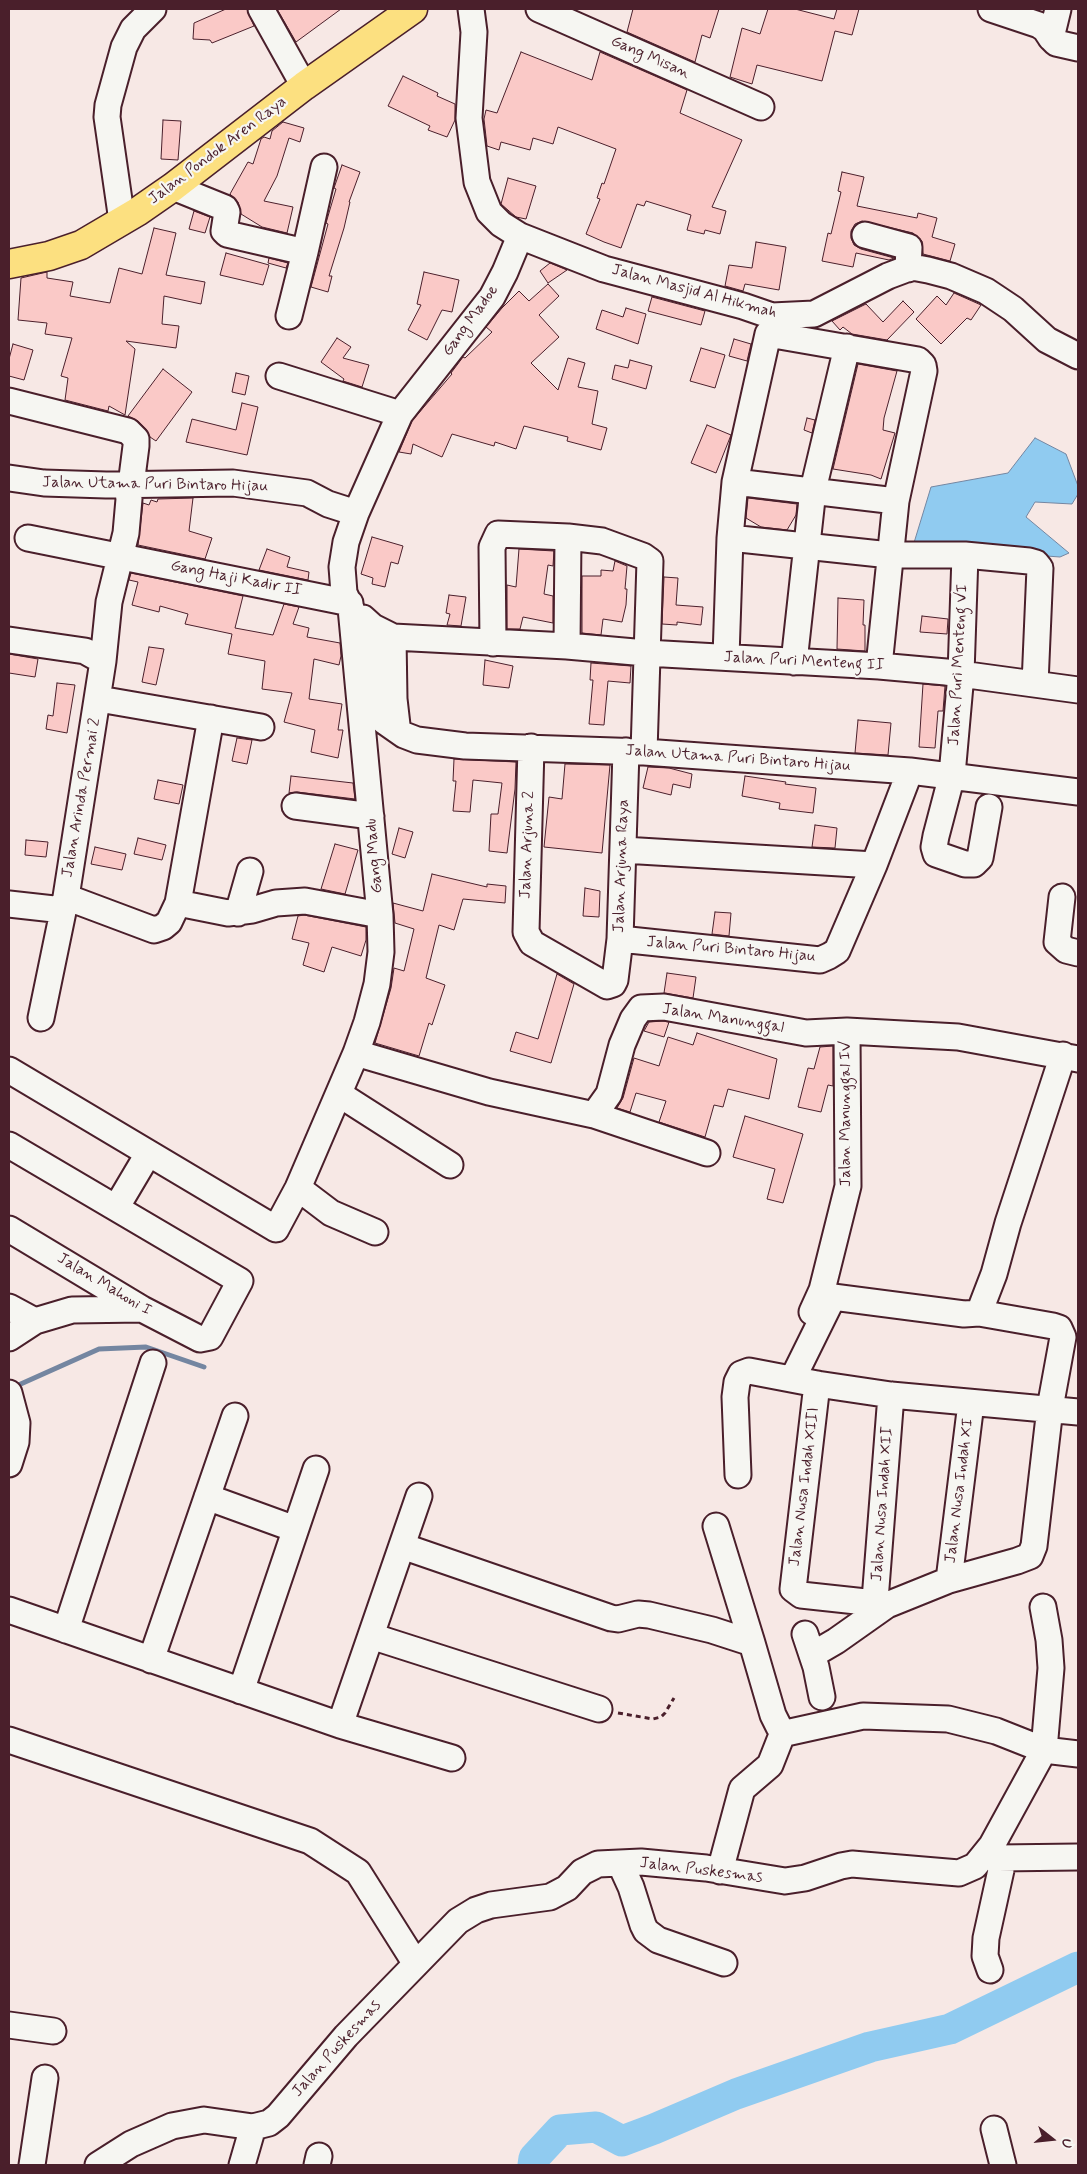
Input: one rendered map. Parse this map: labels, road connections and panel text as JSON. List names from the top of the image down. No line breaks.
{"streets":{"main road":["Jalan Pondok Aren Raya"],"street":["Gang Misan","Jalan Masjid Al Hikmah","Gang Madoe","Jalan Utama Puri Bintaro Hijau","Gang Haji Kadir II","Jalan Puri Menteng II","Jalan Puri Menteng VI","Jalan Arinda Permai 2","Jalan Arjuna 2","Gang Madu","Jalan Arjuna Raya","Jalan Puri Bintaro Hijau","Jalan Manunggal","Jalan Manunggal IV","Jalan Mahoni I","Jalan Nusa Indah XIII","Jalan Nusa Indah XI","Jalan Nusa Indah XII","Jalan Puskesmas"]},"crossings":[["Jalan Masjid Al Hikmah","Gang Madoe"],["Gang Madoe","Jalan Utama Puri Bintaro Hijau"],["Gang Madoe","Gang Madu"],["Jalan Utama Puri Bintaro Hijau","Jalan Puri Menteng II"],["Jalan Utama Puri Bintaro Hijau","Jalan Puri Menteng VI"],["Jalan Utama Puri Bintaro Hijau","Jalan Arinda Permai 2"],["Jalan Utama Puri Bintaro Hijau","Jalan Arjuna 2"],["Jalan Utama Puri Bintaro Hijau","Gang Madu"],["Jalan Utama Puri Bintaro Hijau","Jalan Arjuna Raya"],["Jalan Utama Puri Bintaro Hijau","Jalan Puri Bintaro Hijau"],["Gang Haji Kadir II","Jalan Arinda Permai 2"],["Gang Haji Kadir II","Gang Madu"],["Jalan Puri Menteng II","Jalan Puri Menteng VI"],["Jalan Puri Menteng II","Jalan Arjuna Raya"],["Jalan Arjuna 2","Jalan Arjuna Raya"],["Jalan Arjuna Raya","Jalan Puri Bintaro Hijau"],["Jalan Manunggal","Jalan Manunggal IV"],["Jalan Nusa Indah XIII","Jalan Nusa Indah XII"]],"north":"right"}
